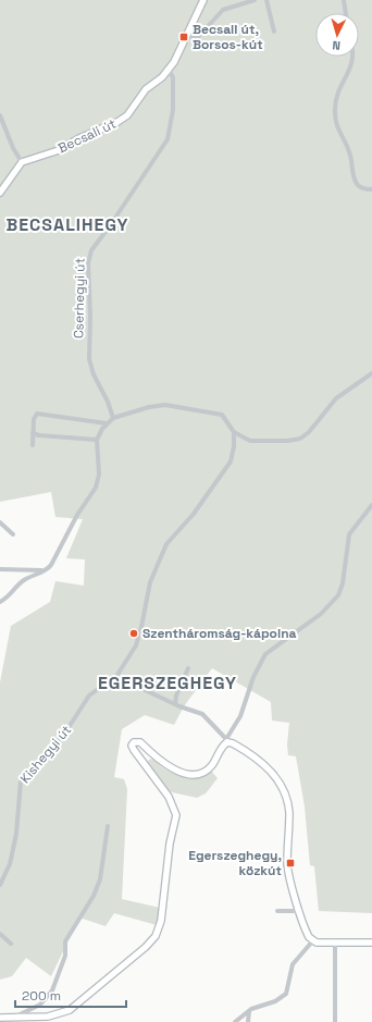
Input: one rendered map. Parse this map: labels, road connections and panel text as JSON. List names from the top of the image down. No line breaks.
{"streets":{"street":["Becsali út","Cserhegyi út","Kishegyi út"]},"crossings":[["Becsali út","Cserhegyi út"]],"districts":["BECSALIHEGY","EGERSZEGHEGY"],"places":{"transit":["Becsali út, Borsos-kút","Egerszeghegy, közkút"],"other":["Szentháromság-kápolna"]},"scale_bar":"200 m","north":"bottom"}
